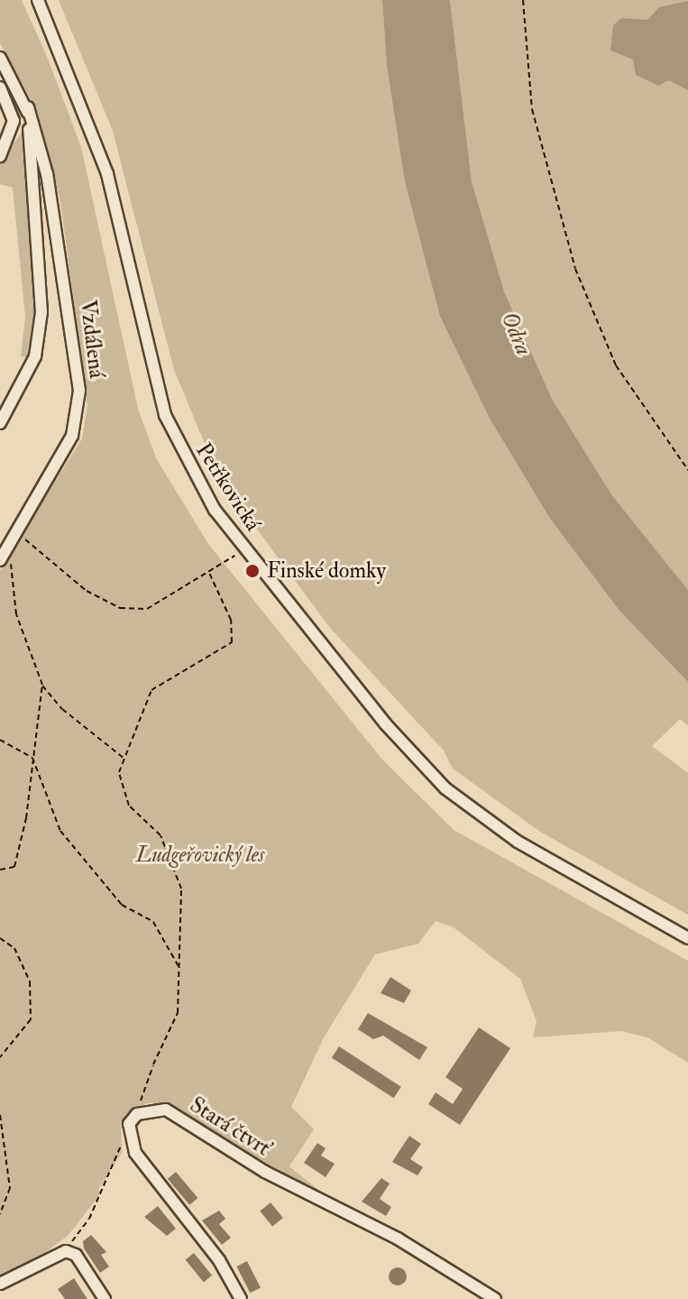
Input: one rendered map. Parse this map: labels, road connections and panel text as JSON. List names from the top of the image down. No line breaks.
{"streets":{"street":["Vzdálená","Petřkovická","Stará čtvrť"]},"water":["Odra"],"parks":["Ludgeřovický les"],"places":["Finské domky"]}
